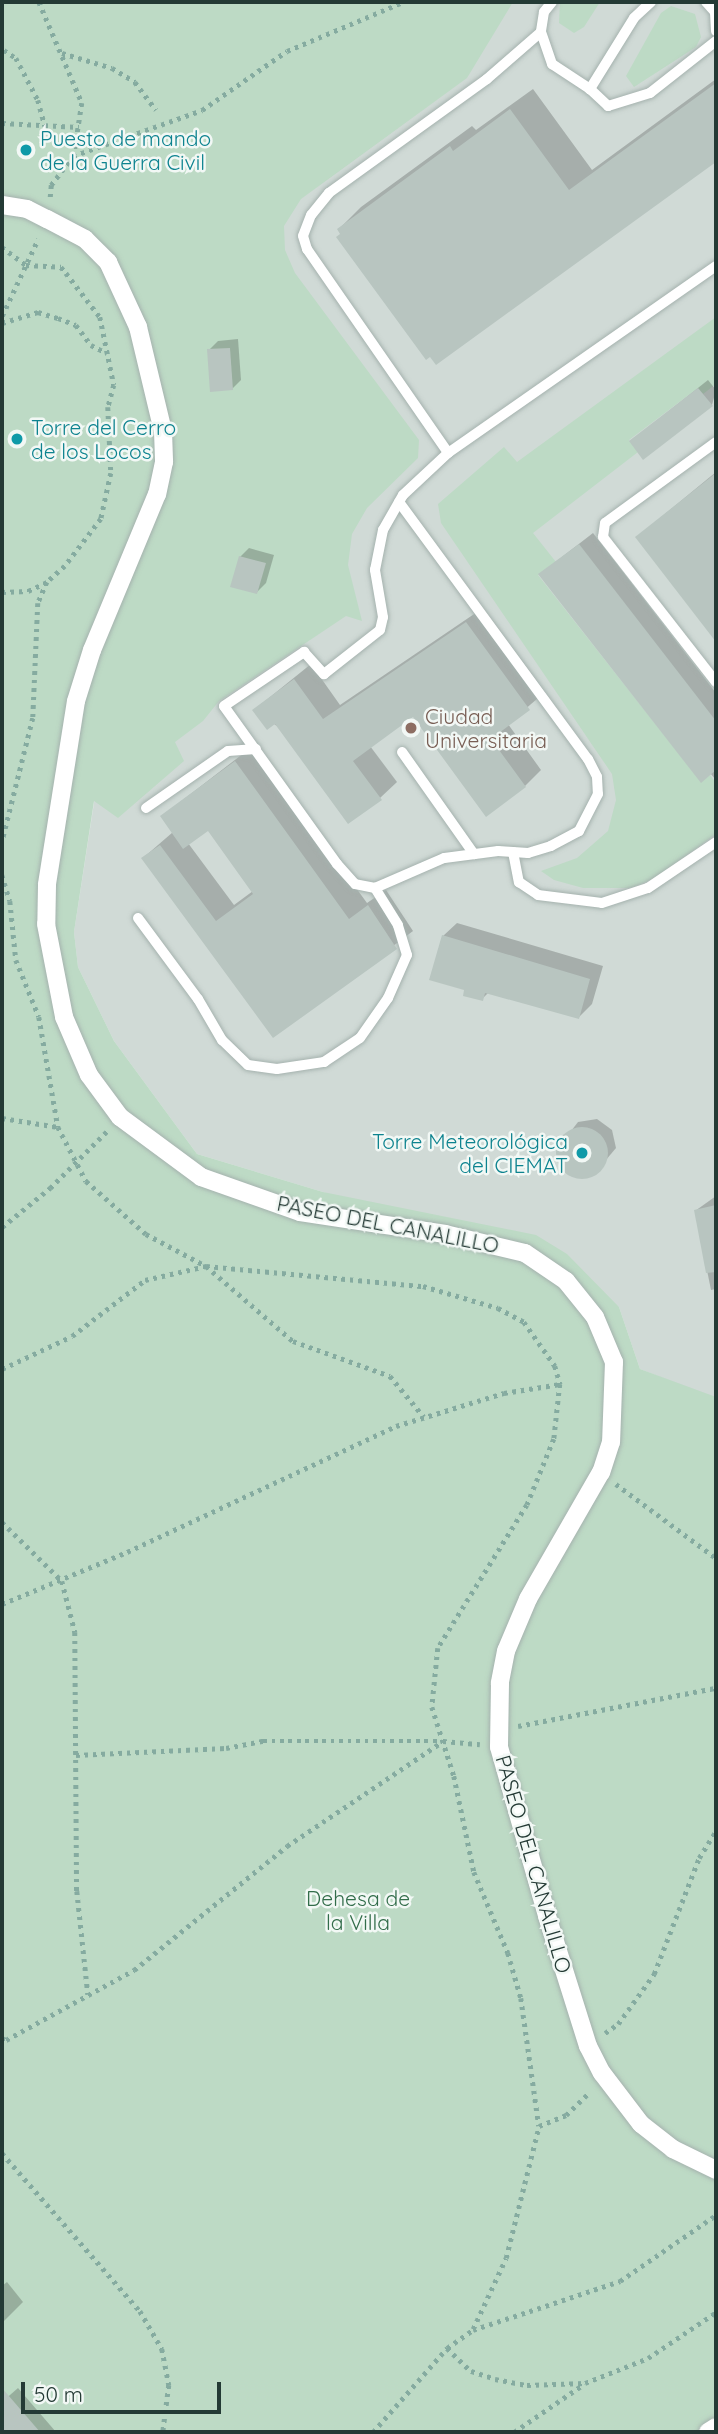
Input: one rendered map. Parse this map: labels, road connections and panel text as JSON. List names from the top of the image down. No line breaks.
{"streets":{"street":["PASEO DEL CANALILLO"]},"parks":["Dehesa de la Villa"],"places":["Puesto de mando de la Guerra Civil","Torre del Cerro de los Locos","Ciudad Universitaria","Torre Meteorológica del CIEMAT"],"scale_bar":"50 m"}
